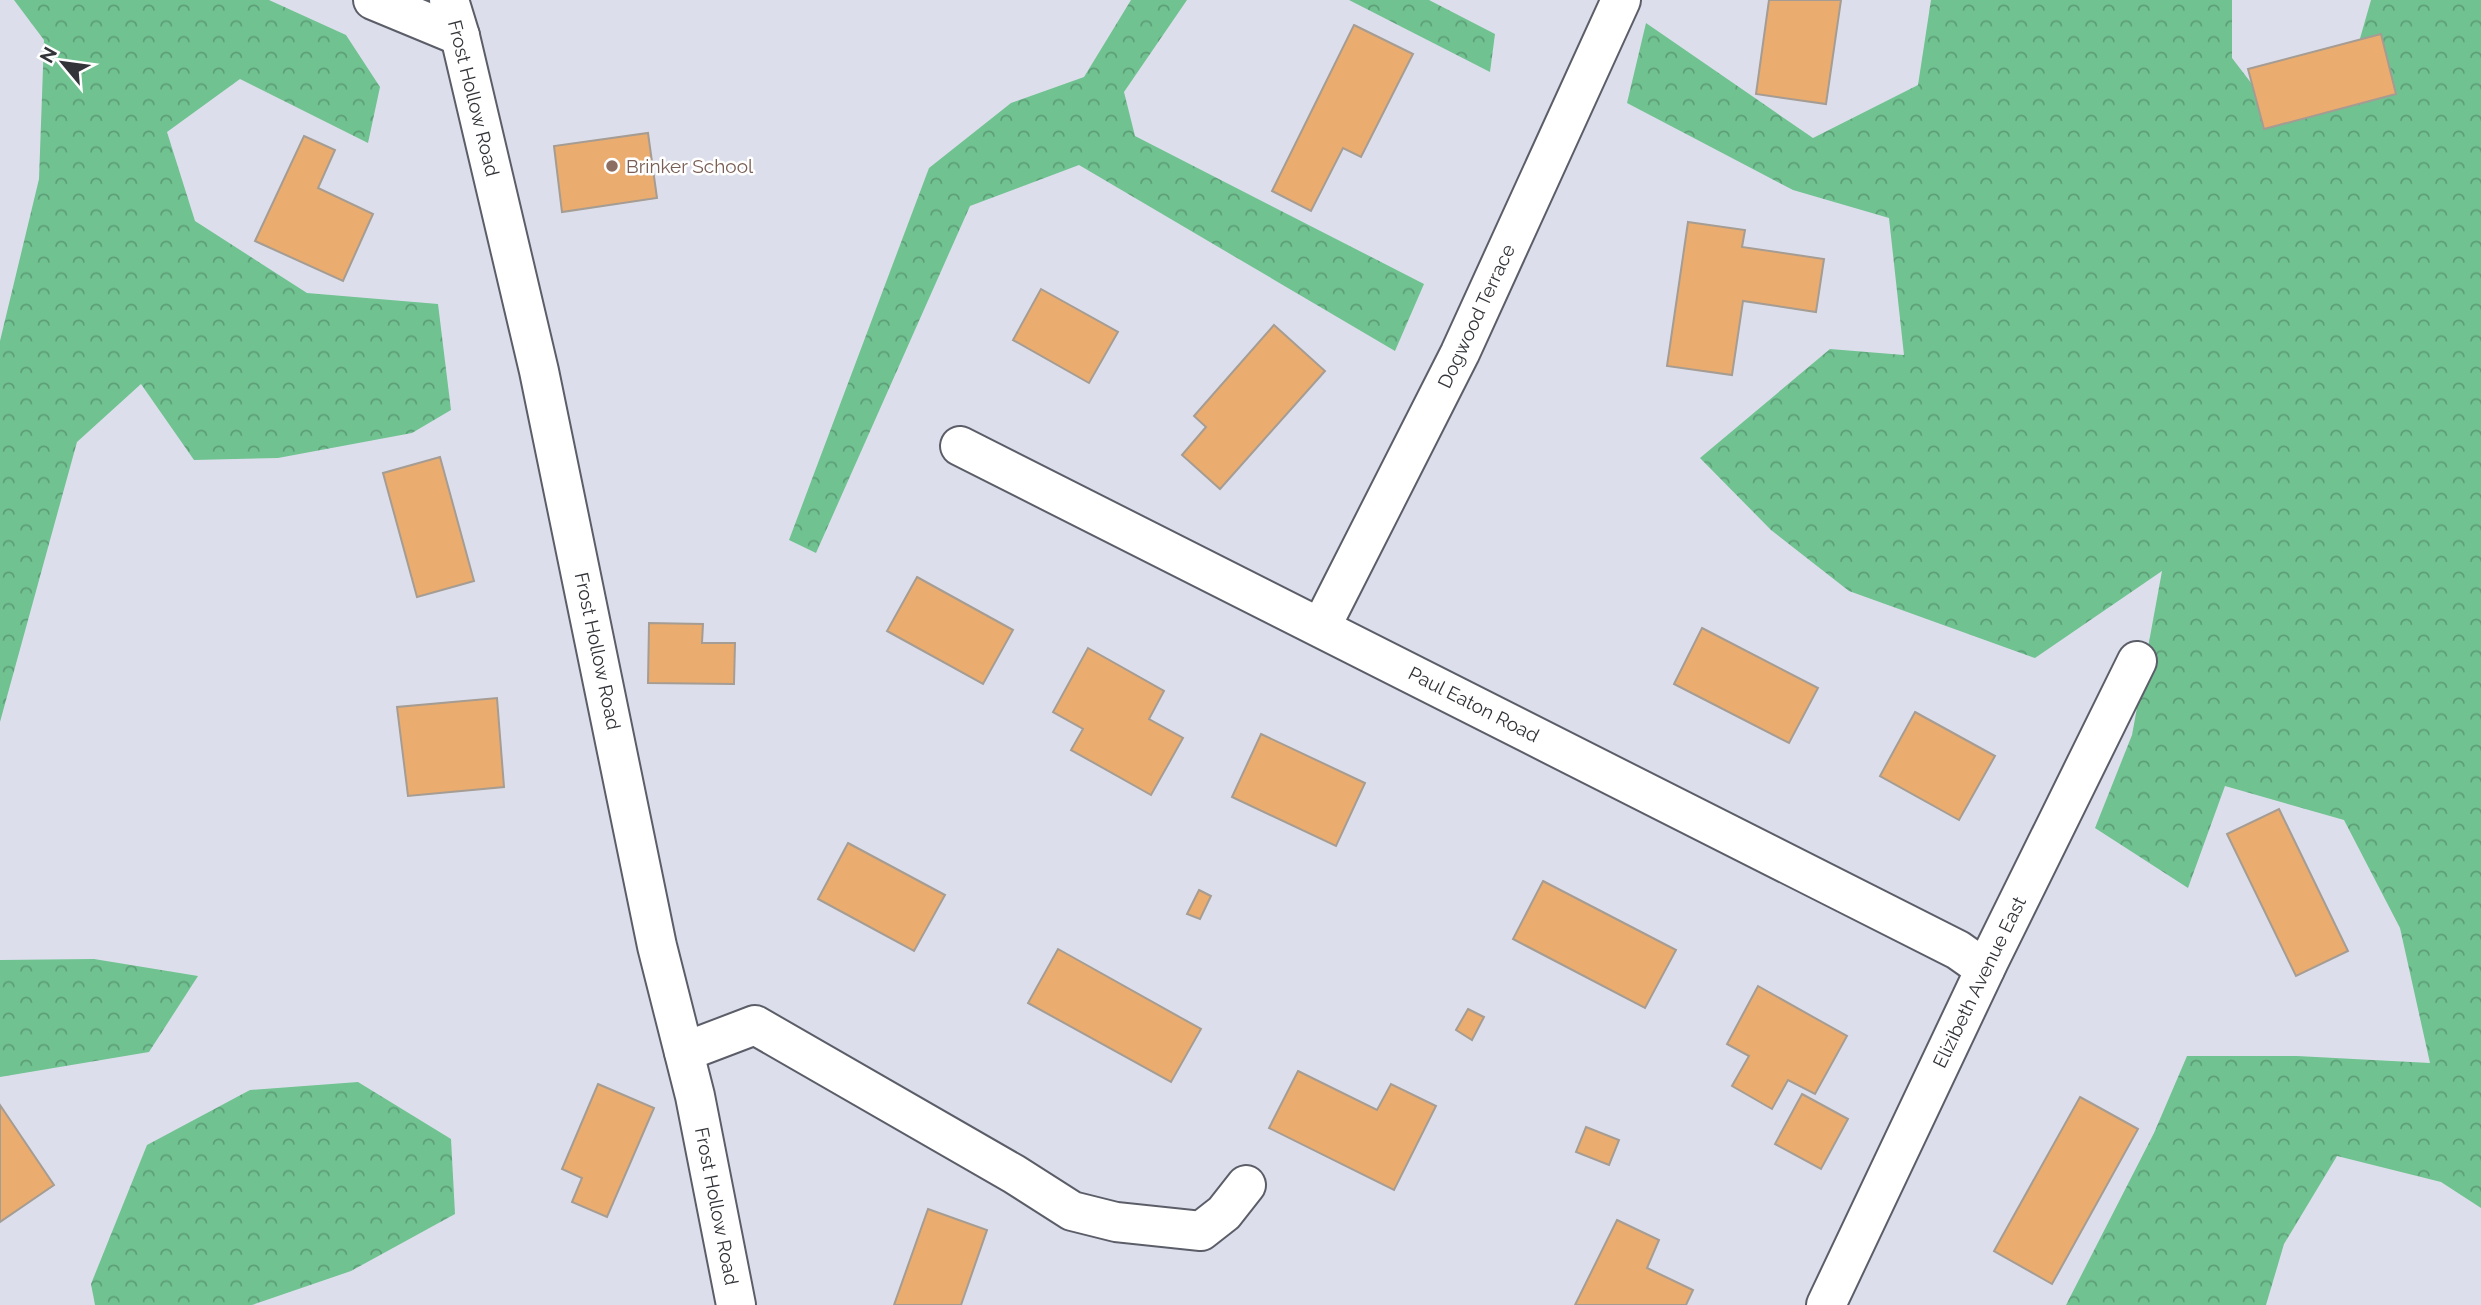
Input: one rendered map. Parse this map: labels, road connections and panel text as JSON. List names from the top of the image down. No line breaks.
{"streets":{"street":["Frost Hollow Road","Dogwood Terrace","Paul Eaton Road","Elizibeth Avenue East"]},"crossings":[["Dogwood Terrace","Paul Eaton Road"],["Paul Eaton Road","Elizibeth Avenue East"]],"places":["Brinker School"],"north":"top left"}
